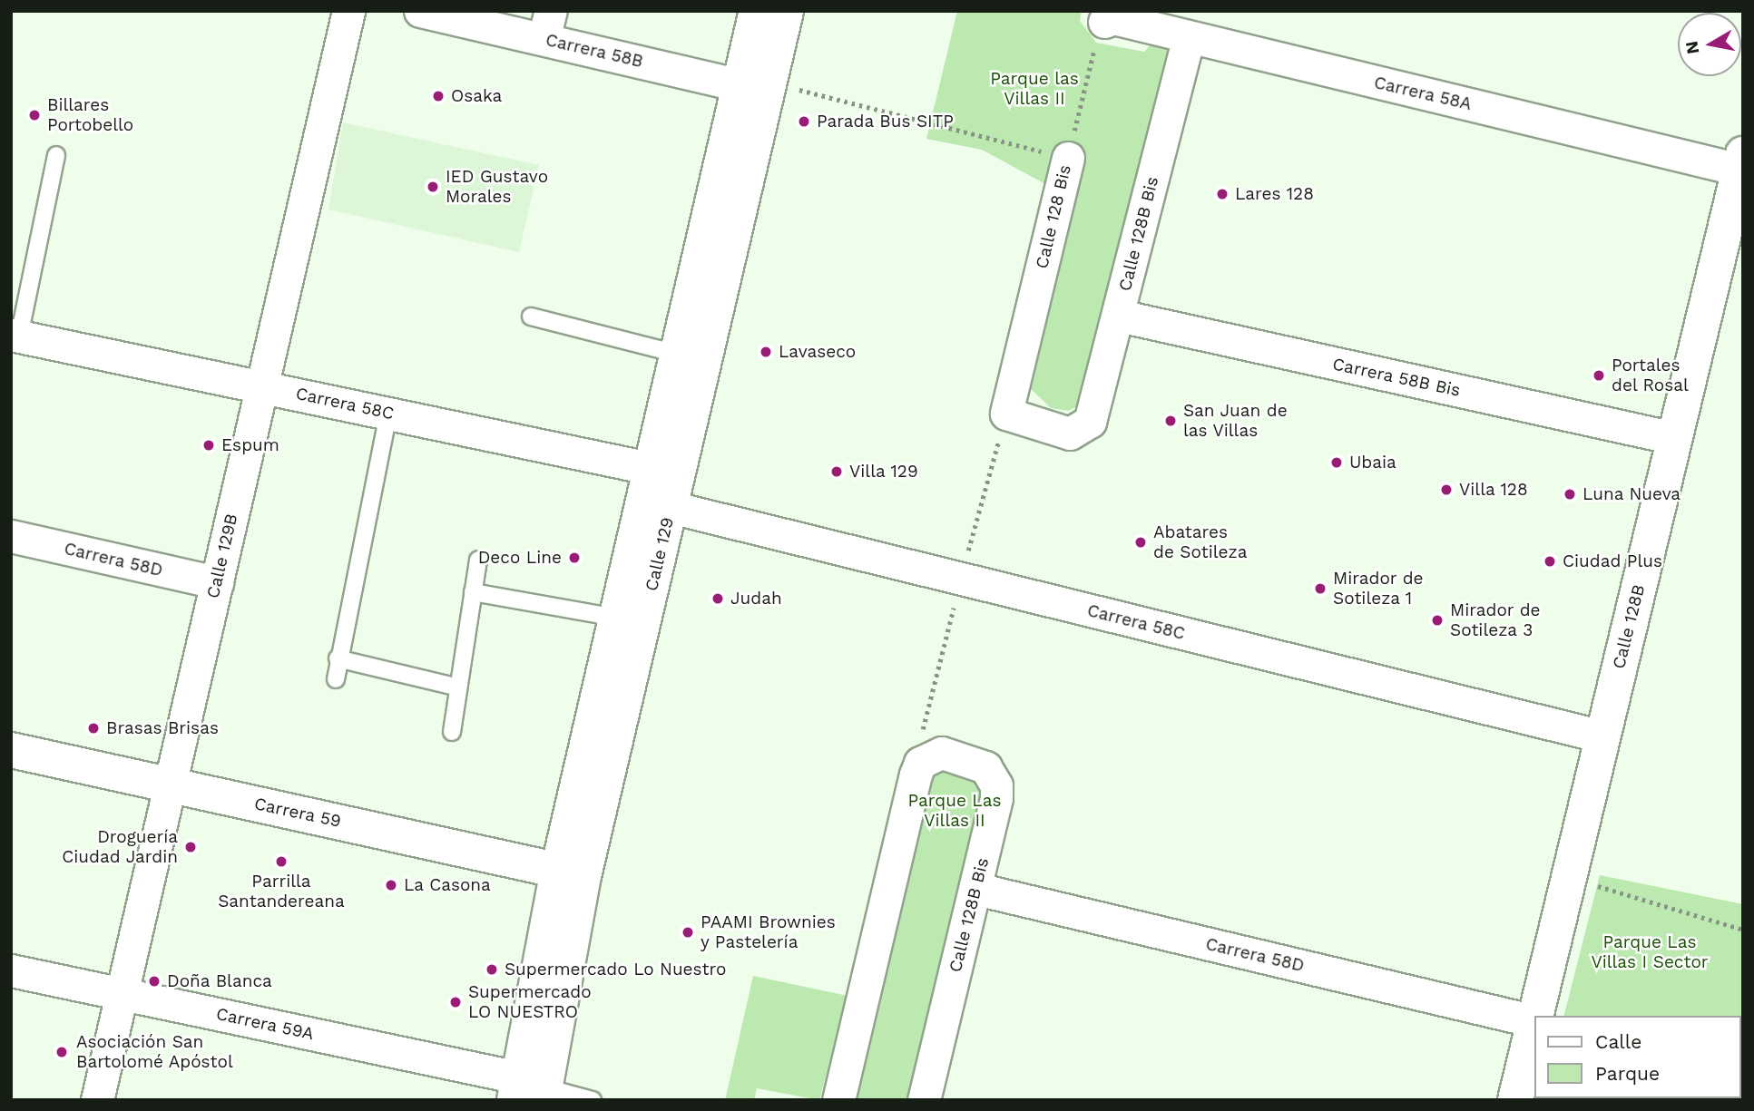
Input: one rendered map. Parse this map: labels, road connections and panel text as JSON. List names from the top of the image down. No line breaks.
{"streets":{"main road":["Calle 129","Calle 128B","Carrera 59"],"street":["Carrera 58B","Carrera 58A","Calle 128 Bis","Calle 128B Bis","Carrera 58B Bis","Carrera 58C","Calle 129B","Carrera 58D","Carrera 59A"]},"crossings":[["Carrera 58B","Calle 129"],["Carrera 58A","Calle 128 Bis"],["Carrera 58A","Calle 128B Bis"],["Carrera 58A","Calle 128B"],["Calle 128 Bis","Calle 128B Bis"],["Calle 128B Bis","Carrera 58B Bis"],["Calle 128B Bis","Carrera 58D"],["Carrera 58B Bis","Calle 128B"],["Carrera 58C","Calle 129"],["Carrera 58C","Calle 129B"],["Carrera 58C","Calle 128B"],["Calle 129","Carrera 59"],["Calle 129","Carrera 59A"],["Calle 129B","Carrera 58D"],["Calle 129B","Carrera 59"],["Calle 129B","Carrera 59A"],["Carrera 58D","Calle 128B"]],"parks":["Parque las Villas II","Parque Las Villas II","Parque Las Villas I Sector"],"places":["Osaka","Billares Portobello","Parada Bus SITP","IED Gustavo Morales","Lares 128","Lavaseco","Portales del Rosal","San Juan de las Villas","Espum","Ubaia","Villa 129","Villa 128","Luna Nueva","Abatares de Sotileza","Deco Line","Ciudad Plus","Mirador de Sotileza 1","Judah","Mirador de Sotileza 3","Brasas Brisas","Droguería Ciudad Jardin","Parrilla Santandereana","La Casona","PAAMI Brownies y Pastelería","Supermercado Lo Nuestro","Doña Blanca","Supermercado LO NUESTRO","Asociación San Bartolomé Apóstol"],"legend":["Calle","Parque"],"north":"left"}
